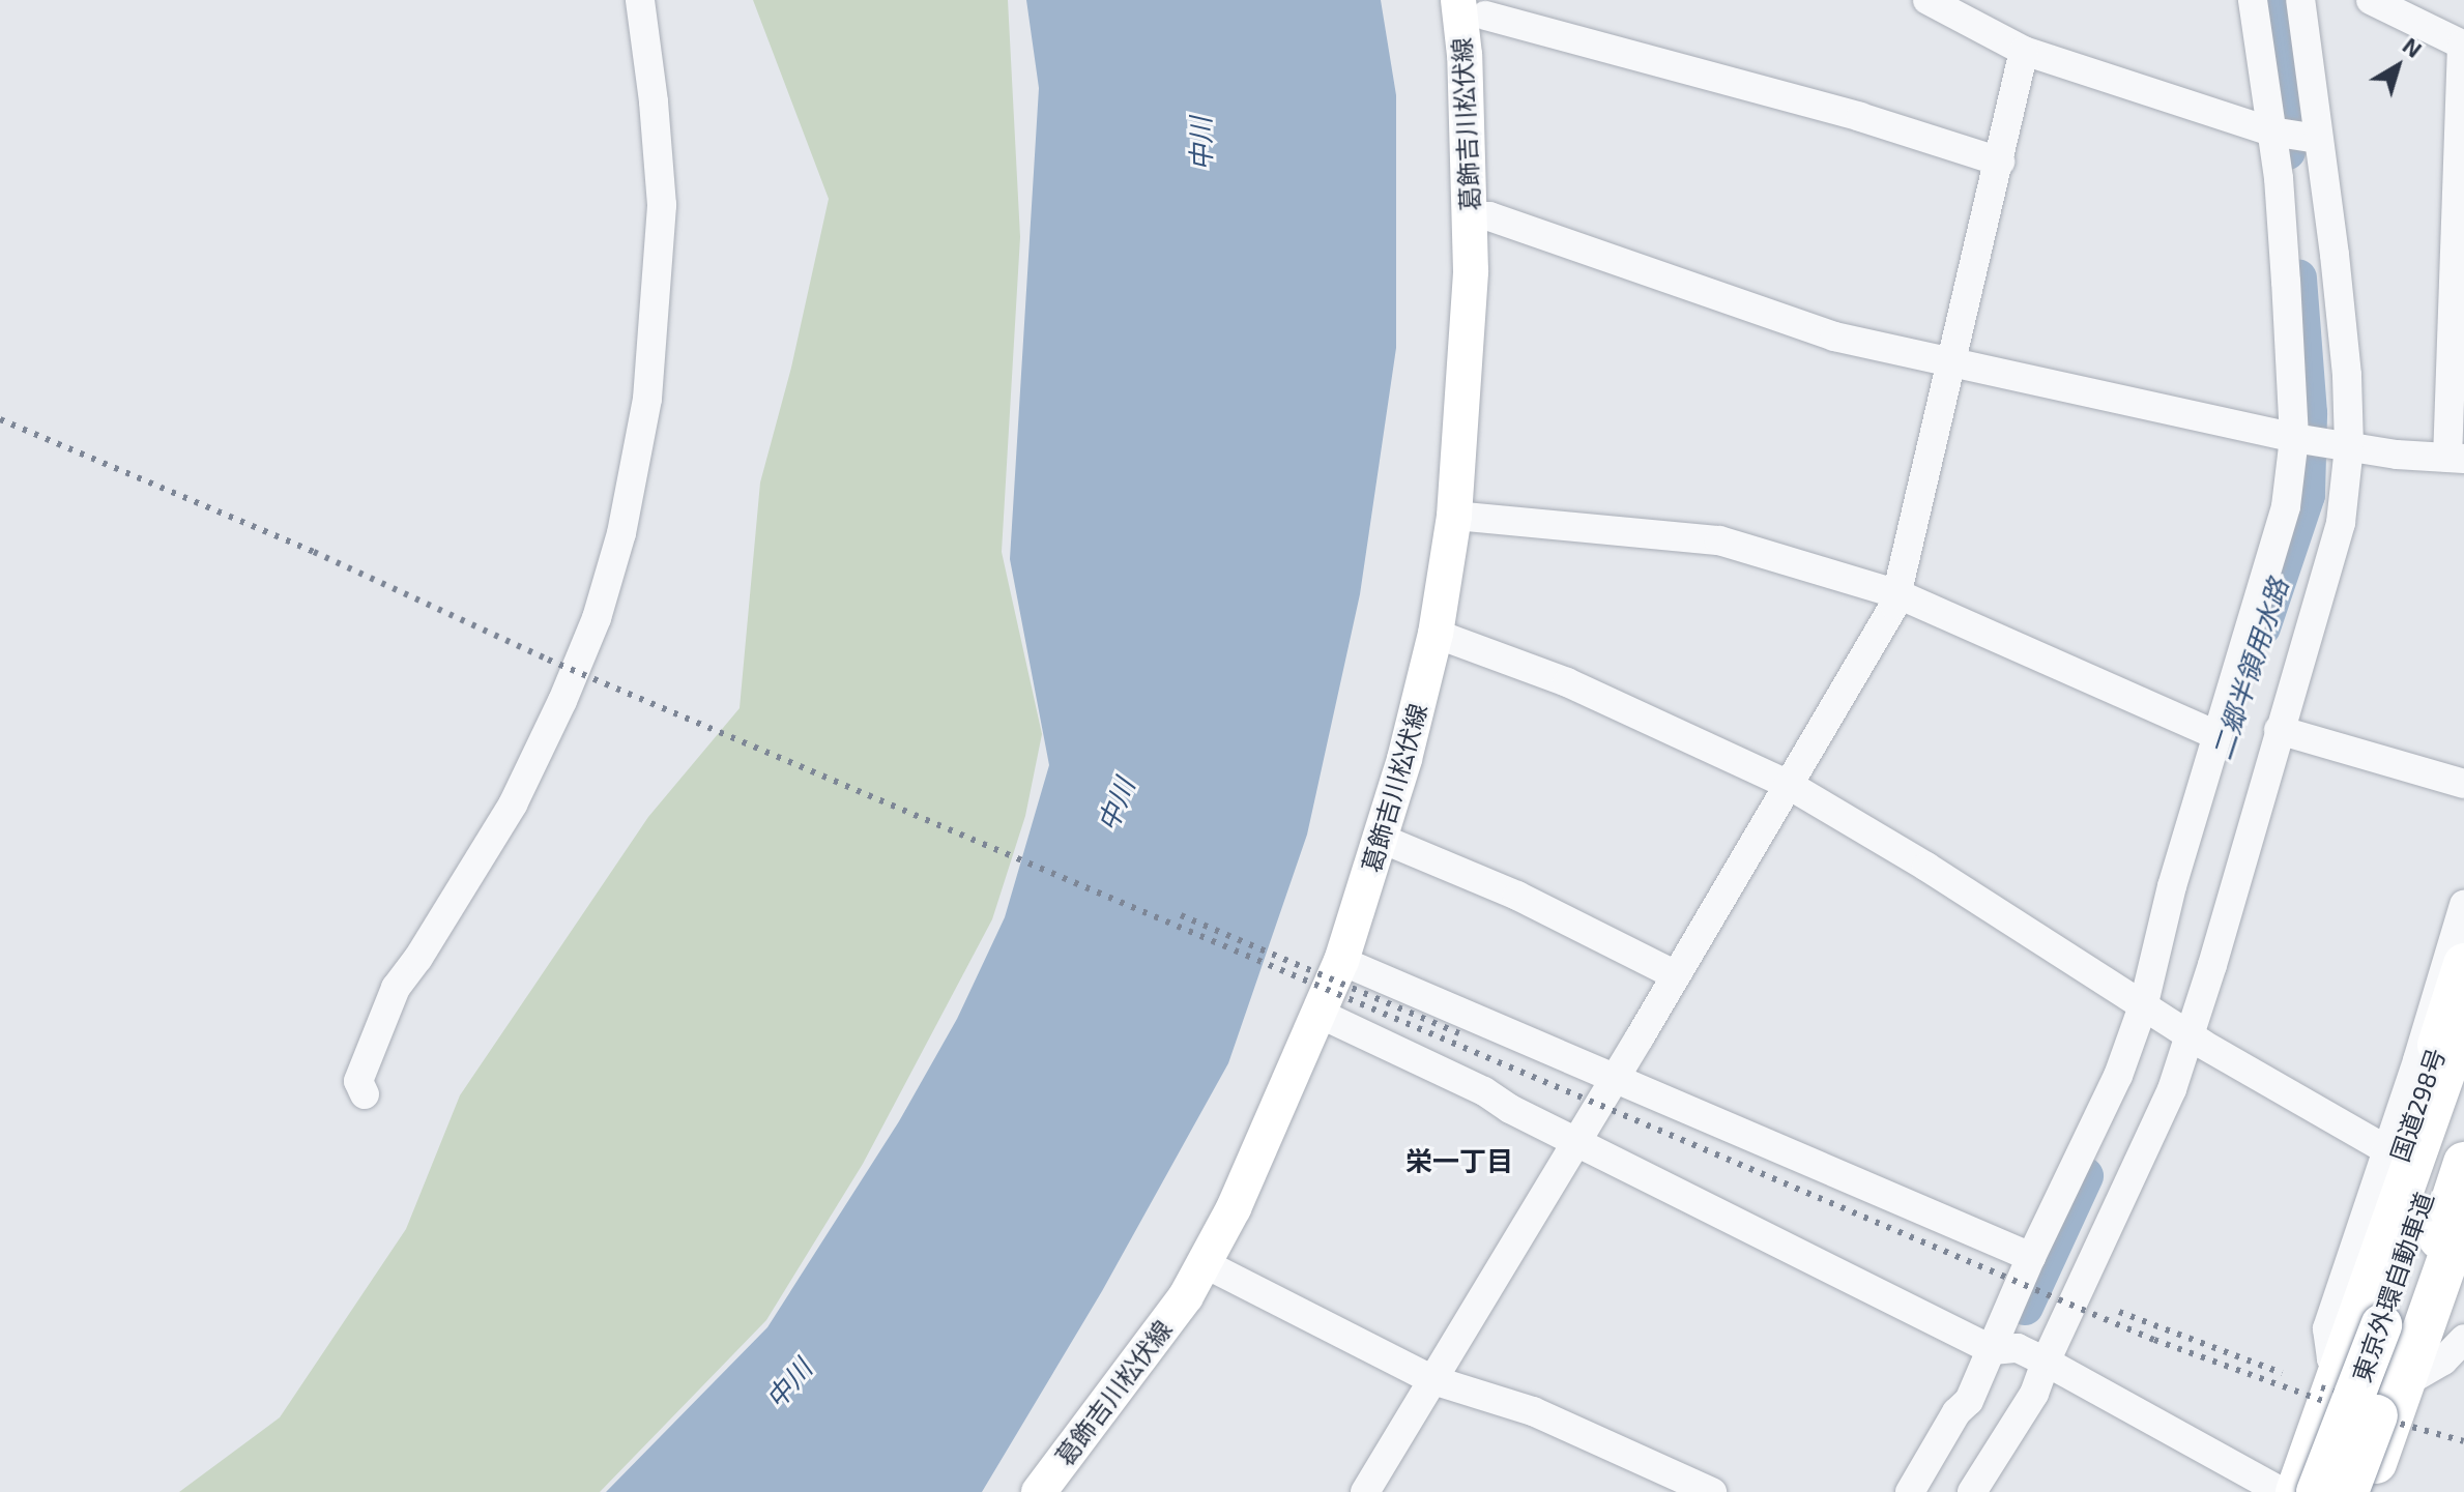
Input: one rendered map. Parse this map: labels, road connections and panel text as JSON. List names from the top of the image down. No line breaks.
{"streets":{"highway":["国道298号","東京外環自動車道"],"main road":["葛飾吉川松伏線"]},"districts":["栄一丁目"],"water":["中川","二郷半領用水路"],"north":"top right"}
